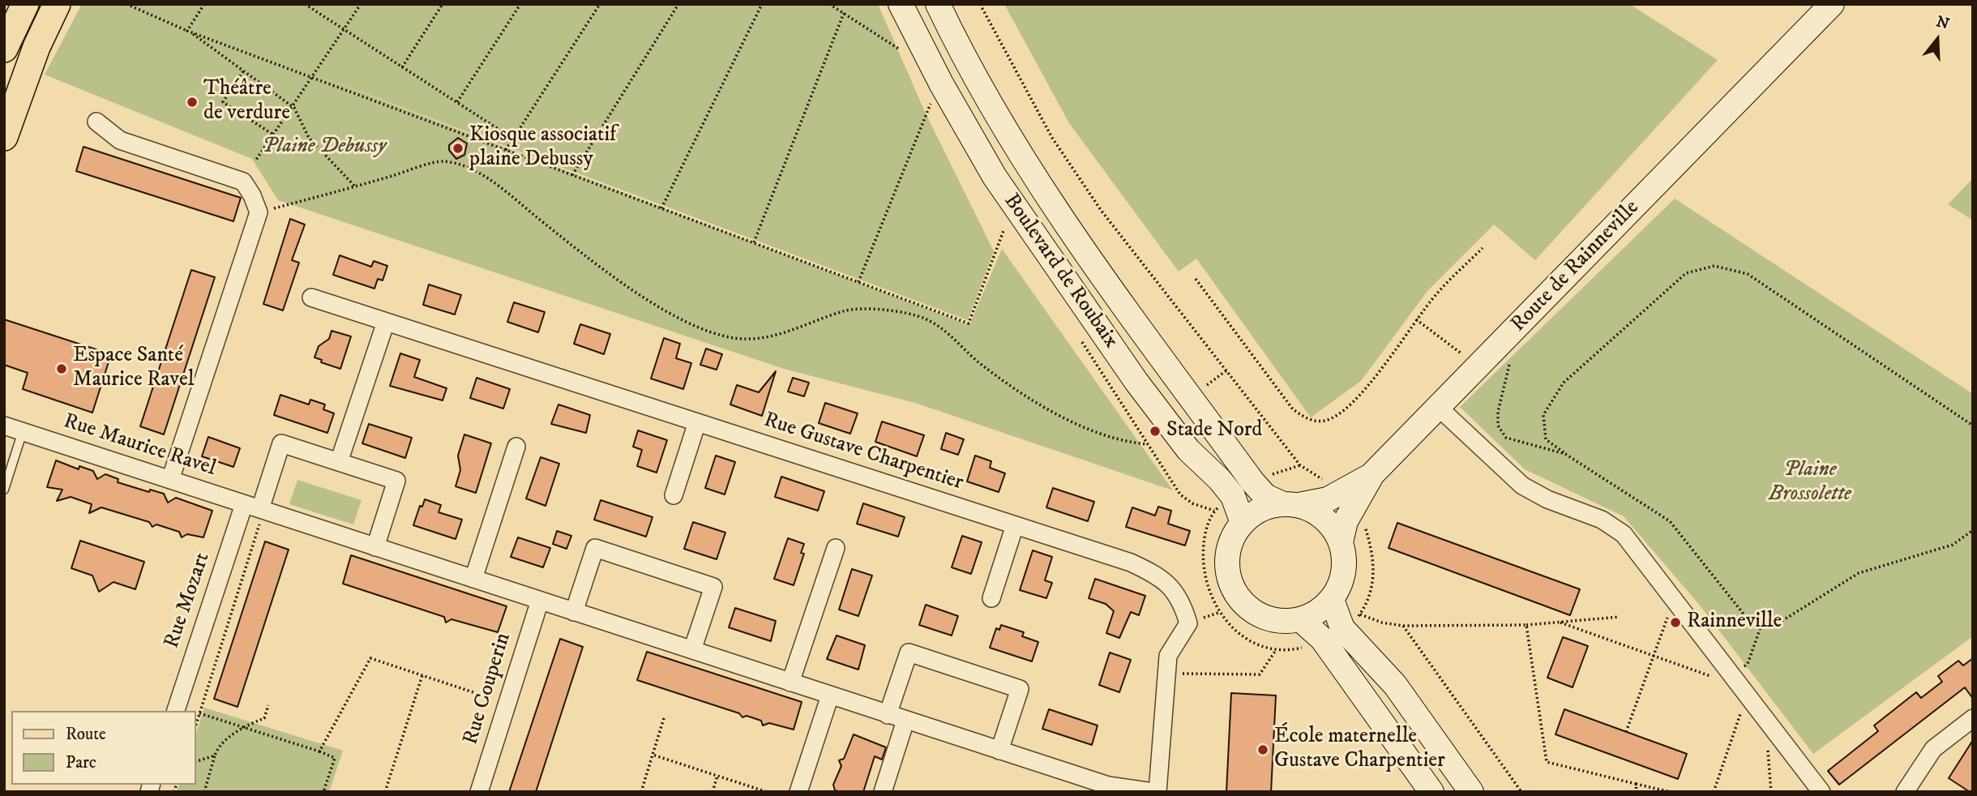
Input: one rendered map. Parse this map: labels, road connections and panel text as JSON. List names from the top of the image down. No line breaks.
{"streets":{"main road":["Route de Rainneville","Boulevard de Roubaix"],"street":["Rue Maurice Ravel","Rue Gustave Charpentier","Rue Mozart","Rue Couperin"]},"crossings":[["Route de Rainneville","Boulevard de Roubaix"],["Rue Maurice Ravel","Rue Mozart"],["Rue Maurice Ravel","Rue Couperin"]],"parks":["Plaine Debussy","Plaine Brossolette"],"places":["Théâtre de verdure","Kiosque associatif plaine Debussy","Espace Santé Maurice Ravel","Stade Nord","Rainneville","École maternelle Gustave Charpentier"],"legend":["Route","Parc"],"north":"top"}
